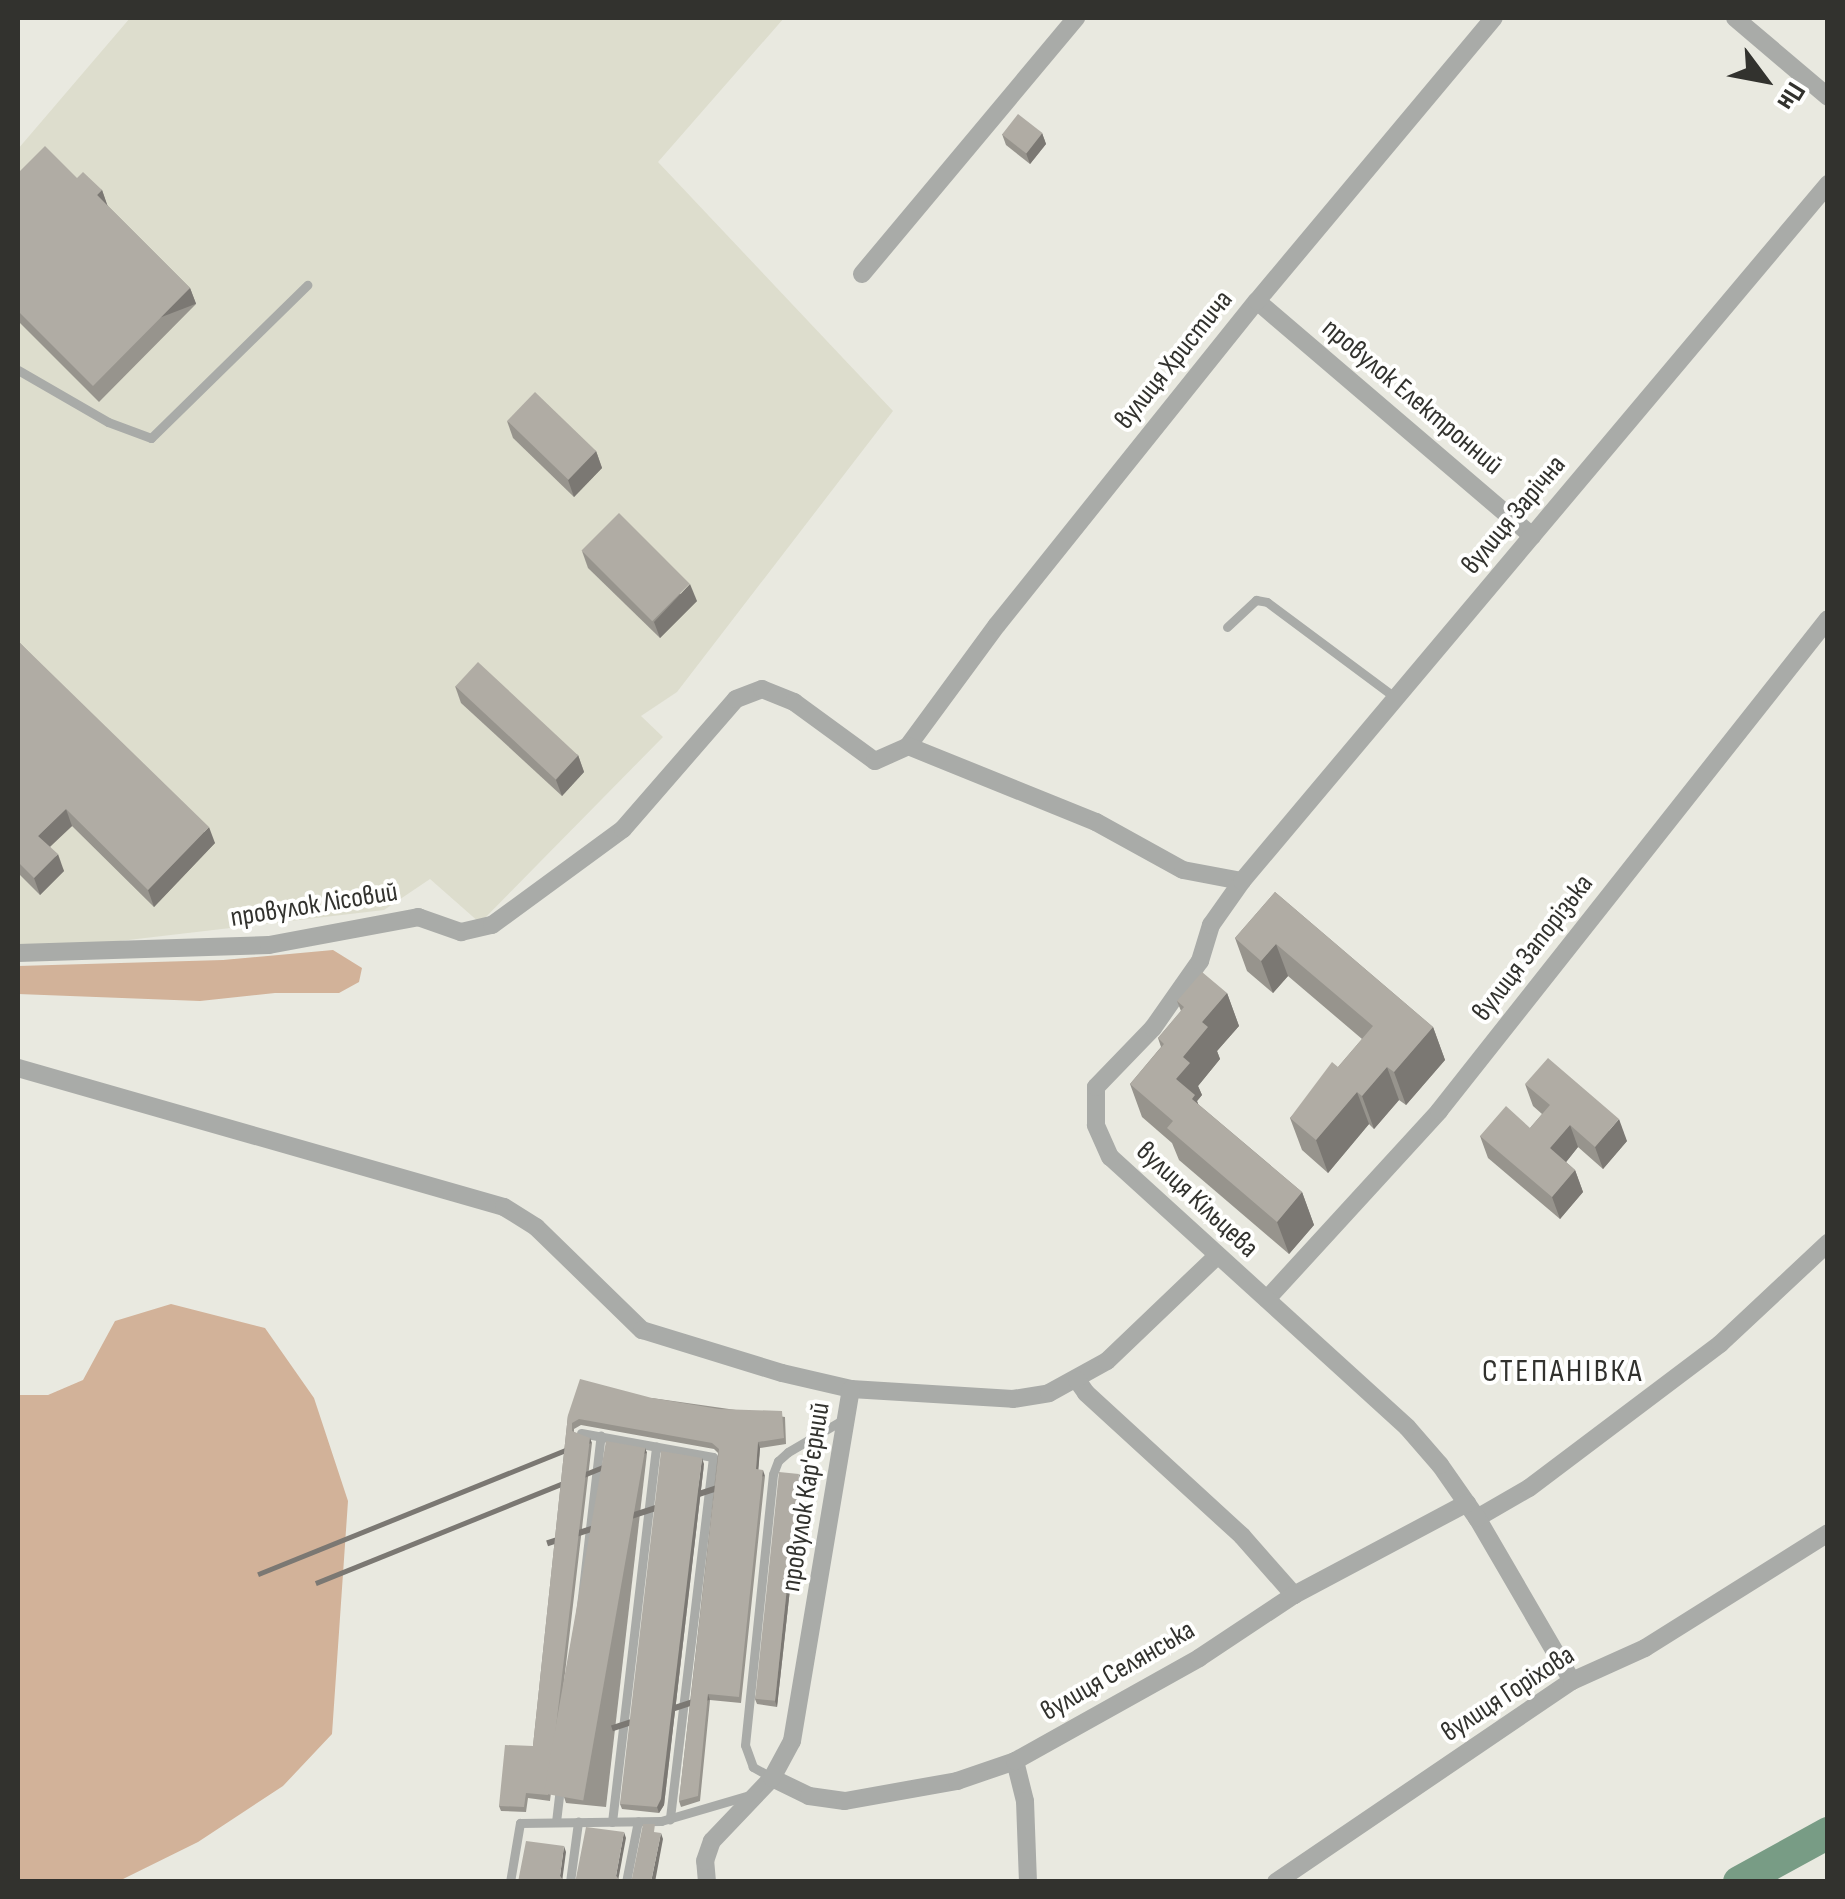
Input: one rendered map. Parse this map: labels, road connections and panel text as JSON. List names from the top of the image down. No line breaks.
{"streets":{"street":["вулиця Христича","провулок Електронний","вулиця Зарічна","провулок Лісовий","вулиця Запорізька","вулиця Кільцева","провулок Кар'єрний","вулиця Селянська","вулиця Горіхова"]},"crossings":[["вулиця Христича","провулок Електронний"],["вулиця Христича","провулок Лісовий"],["провулок Електронний","вулиця Зарічна"],["вулиця Зарічна","вулиця Кільцева"],["вулиця Запорізька","вулиця Кільцева"],["вулиця Кільцева","провулок Кар'єрний"],["вулиця Кільцева","вулиця Селянська"],["вулиця Кільцева","вулиця Горіхова"],["провулок Кар'єрний","вулиця Селянська"]],"districts":["СТЕПАНІВКА"],"north":"bottom right"}
